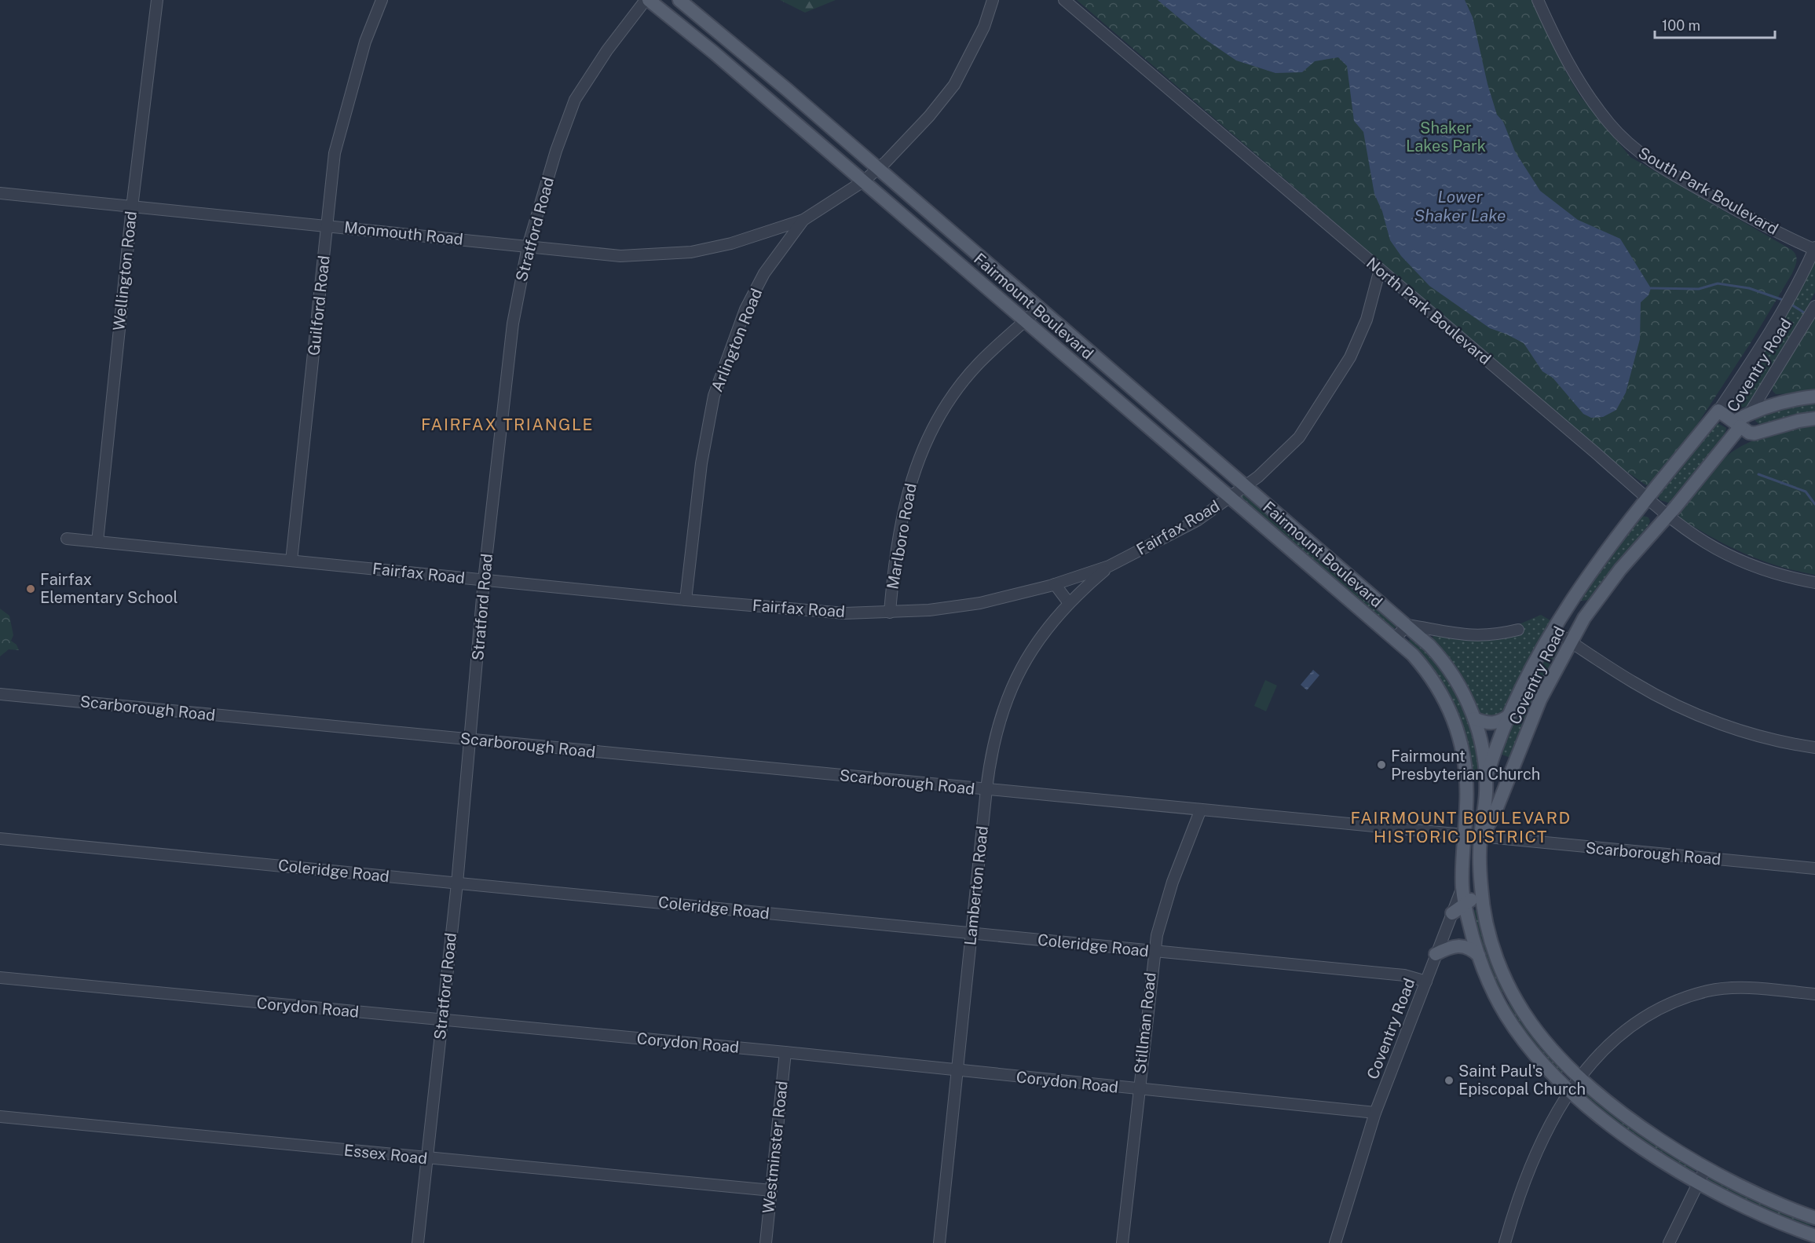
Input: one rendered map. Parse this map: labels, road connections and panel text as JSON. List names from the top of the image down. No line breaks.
{"streets":{"main road":["Fairmount Boulevard","Coventry Road"],"street":["South Park Boulevard","Stratford Road","Monmouth Road","Wellington Road","Guilford Road","North Park Boulevard","Arlington Road","Fairfax Road","Marlboro Road","Scarborough Road","Coleridge Road","Lamberton Road","Corydon Road","Stillman Road","Westminster Road","Essex Road"]},"crossings":[["South Park Boulevard","Coventry Road"],["Stratford Road","Monmouth Road"],["Stratford Road","Fairfax Road"],["Stratford Road","Scarborough Road"],["Stratford Road","Coleridge Road"],["Stratford Road","Corydon Road"],["Stratford Road","Essex Road"],["Monmouth Road","Wellington Road"],["Monmouth Road","Guilford Road"],["Monmouth Road","Arlington Road"],["Wellington Road","Fairfax Road"],["Guilford Road","Fairfax Road"],["Fairmount Boulevard","Arlington Road"],["Fairmount Boulevard","Coventry Road"],["Fairmount Boulevard","Fairfax Road"],["Fairmount Boulevard","Marlboro Road"],["Fairmount Boulevard","Scarborough Road"],["North Park Boulevard","Coventry Road"],["North Park Boulevard","Fairfax Road"],["Arlington Road","Fairfax Road"],["Coventry Road","Scarborough Road"],["Coventry Road","Coleridge Road"],["Coventry Road","Corydon Road"],["Fairfax Road","Marlboro Road"],["Fairfax Road","Lamberton Road"],["Scarborough Road","Lamberton Road"],["Scarborough Road","Stillman Road"],["Coleridge Road","Lamberton Road"],["Coleridge Road","Stillman Road"],["Lamberton Road","Corydon Road"],["Corydon Road","Stillman Road"],["Corydon Road","Westminster Road"],["Westminster Road","Essex Road"]],"districts":["FAIRFAX TRIANGLE","FAIRMOUNT BOULEVARD HISTORIC DISTRICT"],"water":["Lower Shaker Lake"],"parks":["Shaker Lakes Park"],"places":["Fairfax Elementary School","Fairmount Presbyterian Church","Saint Paul's Episcopal Church"],"scale_bar":"100 m"}
